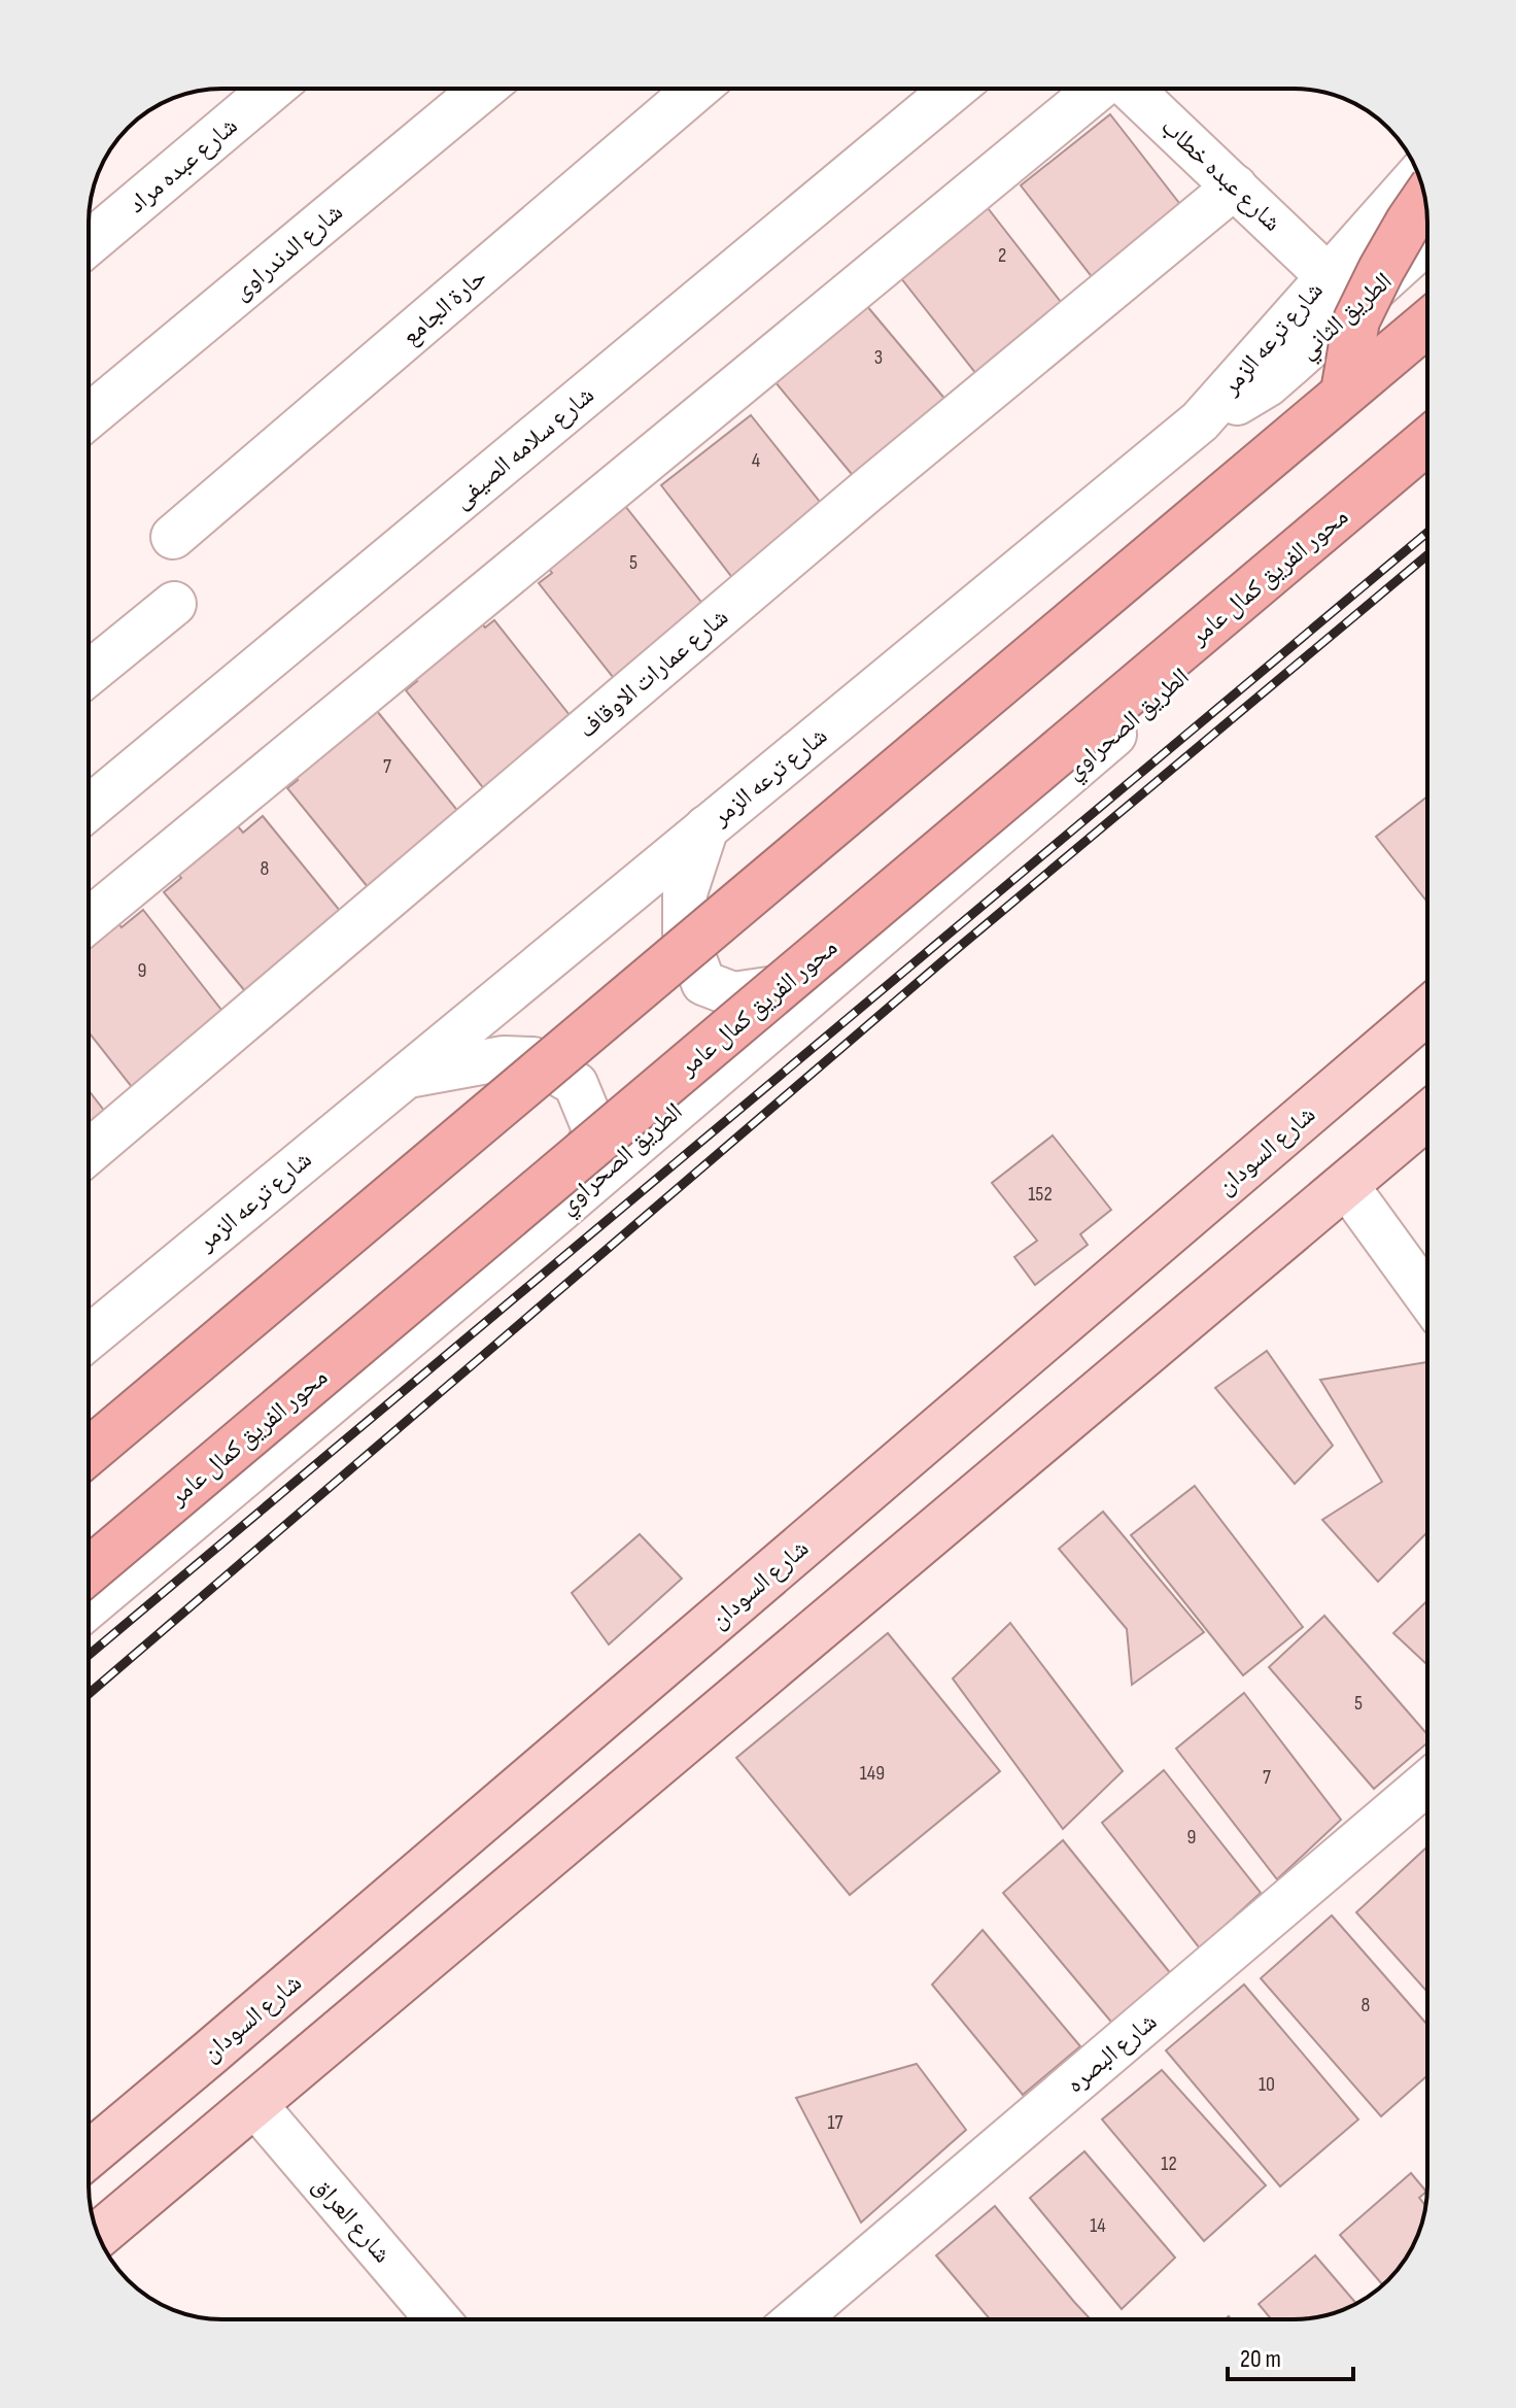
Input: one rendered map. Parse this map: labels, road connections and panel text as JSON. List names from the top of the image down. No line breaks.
{"streets":{"highway":["محور الفريق كمال عامر"],"main road":["شارع السودان"],"street":["شارع عبده مراد","شارع عبده خطاب","شارع الدندراوى","حارة الجامع","الطريق الثاني","شارع ترعه الزمر","شارع سلامه الصيفى","شارع عمارات الاوقاف","الطريق الصحراوي","شارع البصره","شارع العراق"]},"crossings":[["شارع عبده خطاب","شارع ترعه الزمر"],["شارع عبده خطاب","شارع عمارات الاوقاف"],["الطريق الثاني","شارع ترعه الزمر"]],"house_numbers":["2","3","4","5","7","8","9","152","5","149","7","9","8","10","17","12","14"],"scale_bar":"20 m"}
